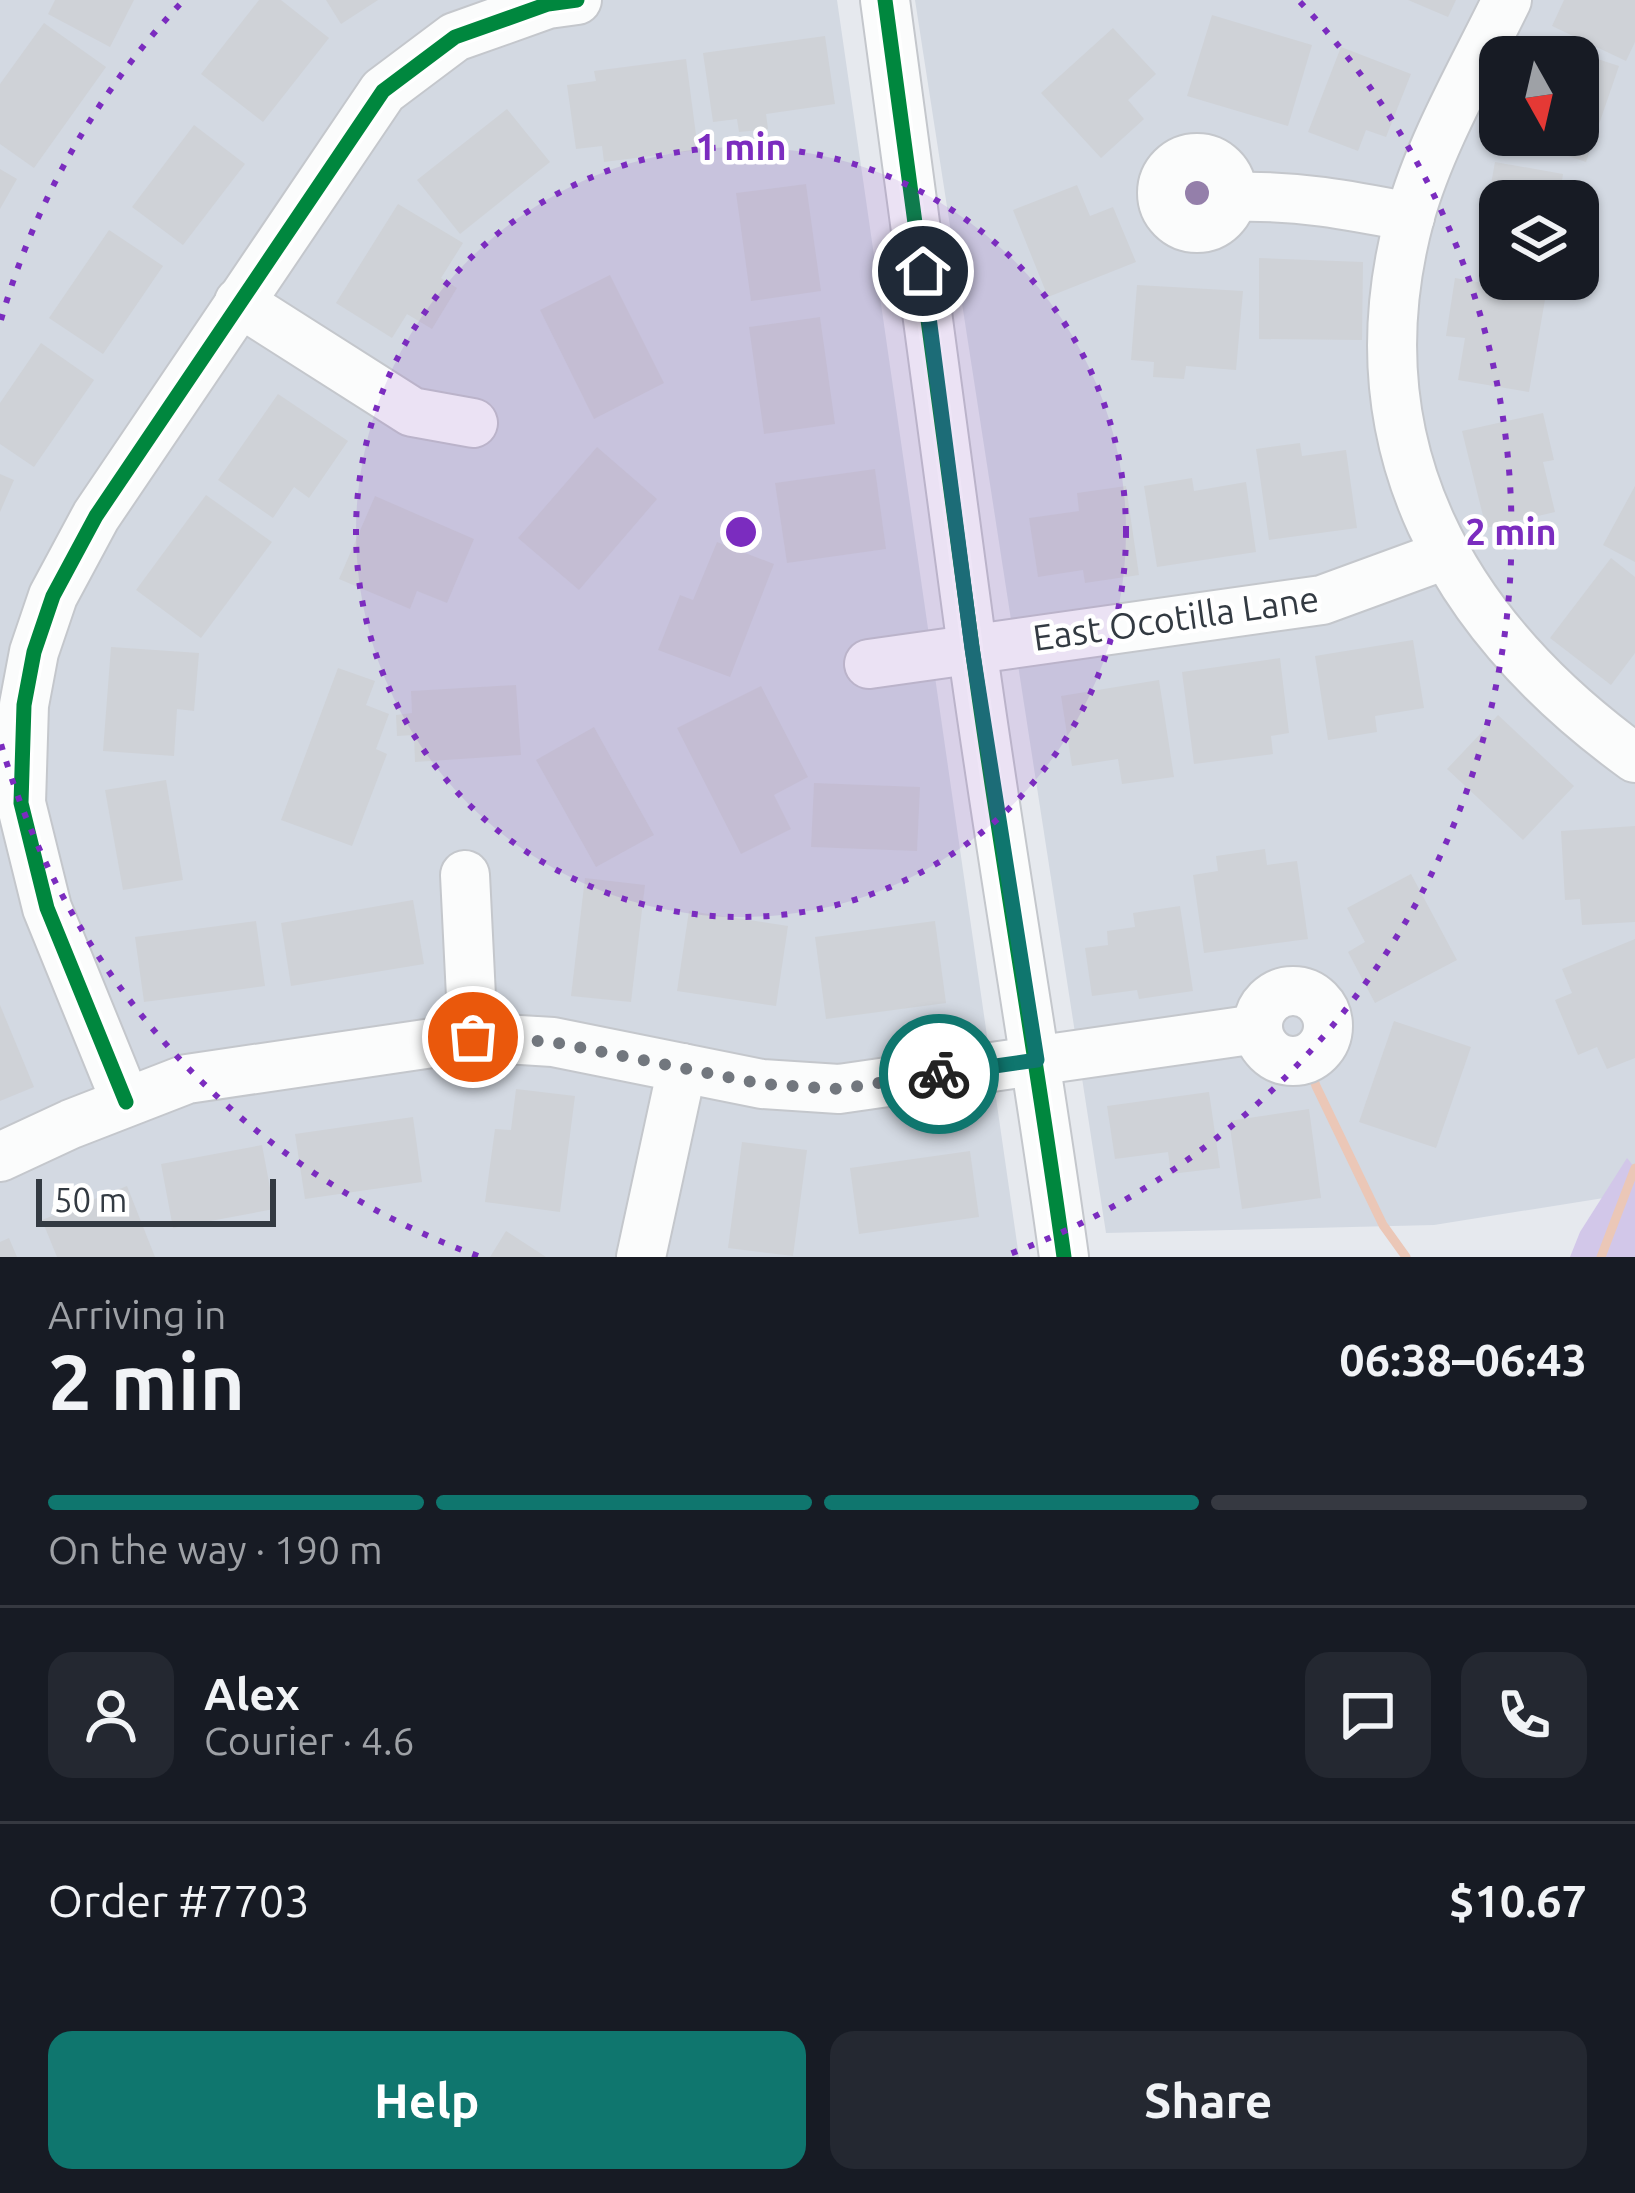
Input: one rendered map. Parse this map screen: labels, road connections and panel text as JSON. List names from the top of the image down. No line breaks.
{"streets":{"street":["East Ocotilla Lane"]},"scale_bar":"50 m","north":"bottom","page":{"scale":"50 m","heading":["2 min","Arriving in","06:38–06:43"],"panel":["Alex","Courier · 4.6","Order #7703","$10.67"],"bar":"On the way · 190 m","buttons":["Help","Share"]},"rings":["1 min","2 min"]}
